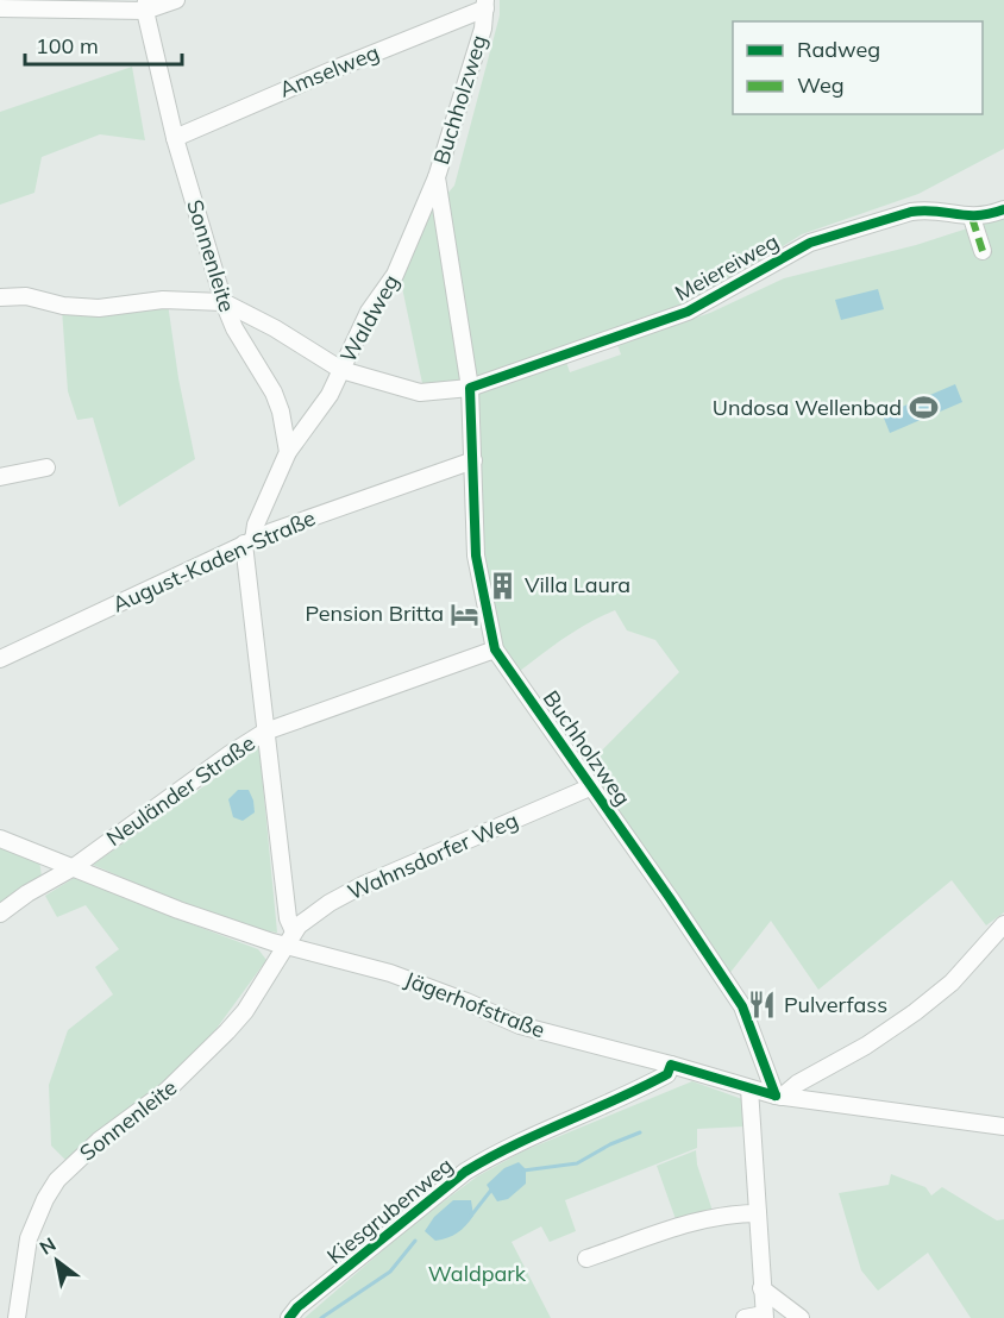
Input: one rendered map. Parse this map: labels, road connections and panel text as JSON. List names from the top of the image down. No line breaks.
{"streets":{"street":["Amselweg","Buchholzweg","Sonnenleite","Meiereiweg","Waldweg","August-Kaden-Straße","Neuländer Straße","Wahnsdorfer Weg","Jägerhofstraße","Kiesgrubenweg"]},"crossings":[["Amselweg","Buchholzweg"],["Amselweg","Sonnenleite"],["Buchholzweg","Meiereiweg"],["Buchholzweg","Waldweg"],["Buchholzweg","August-Kaden-Straße"],["Buchholzweg","Neuländer Straße"],["Buchholzweg","Wahnsdorfer Weg"],["Buchholzweg","Jägerhofstraße"],["Sonnenleite","Meiereiweg"],["Sonnenleite","Waldweg"],["Sonnenleite","Wahnsdorfer Weg"],["Sonnenleite","Jägerhofstraße"],["Meiereiweg","Waldweg"],["Neuländer Straße","Jägerhofstraße"],["Wahnsdorfer Weg","Jägerhofstraße"],["Jägerhofstraße","Kiesgrubenweg"]],"parks":["Waldpark"],"places":{"sports":["Undosa Wellenbad"],"building":["Villa Laura"],"hotel":["Pension Britta"],"restaurant":["Pulverfass"]},"legend":["Radweg","Weg"],"scale_bar":"100 m","north":"top left"}
